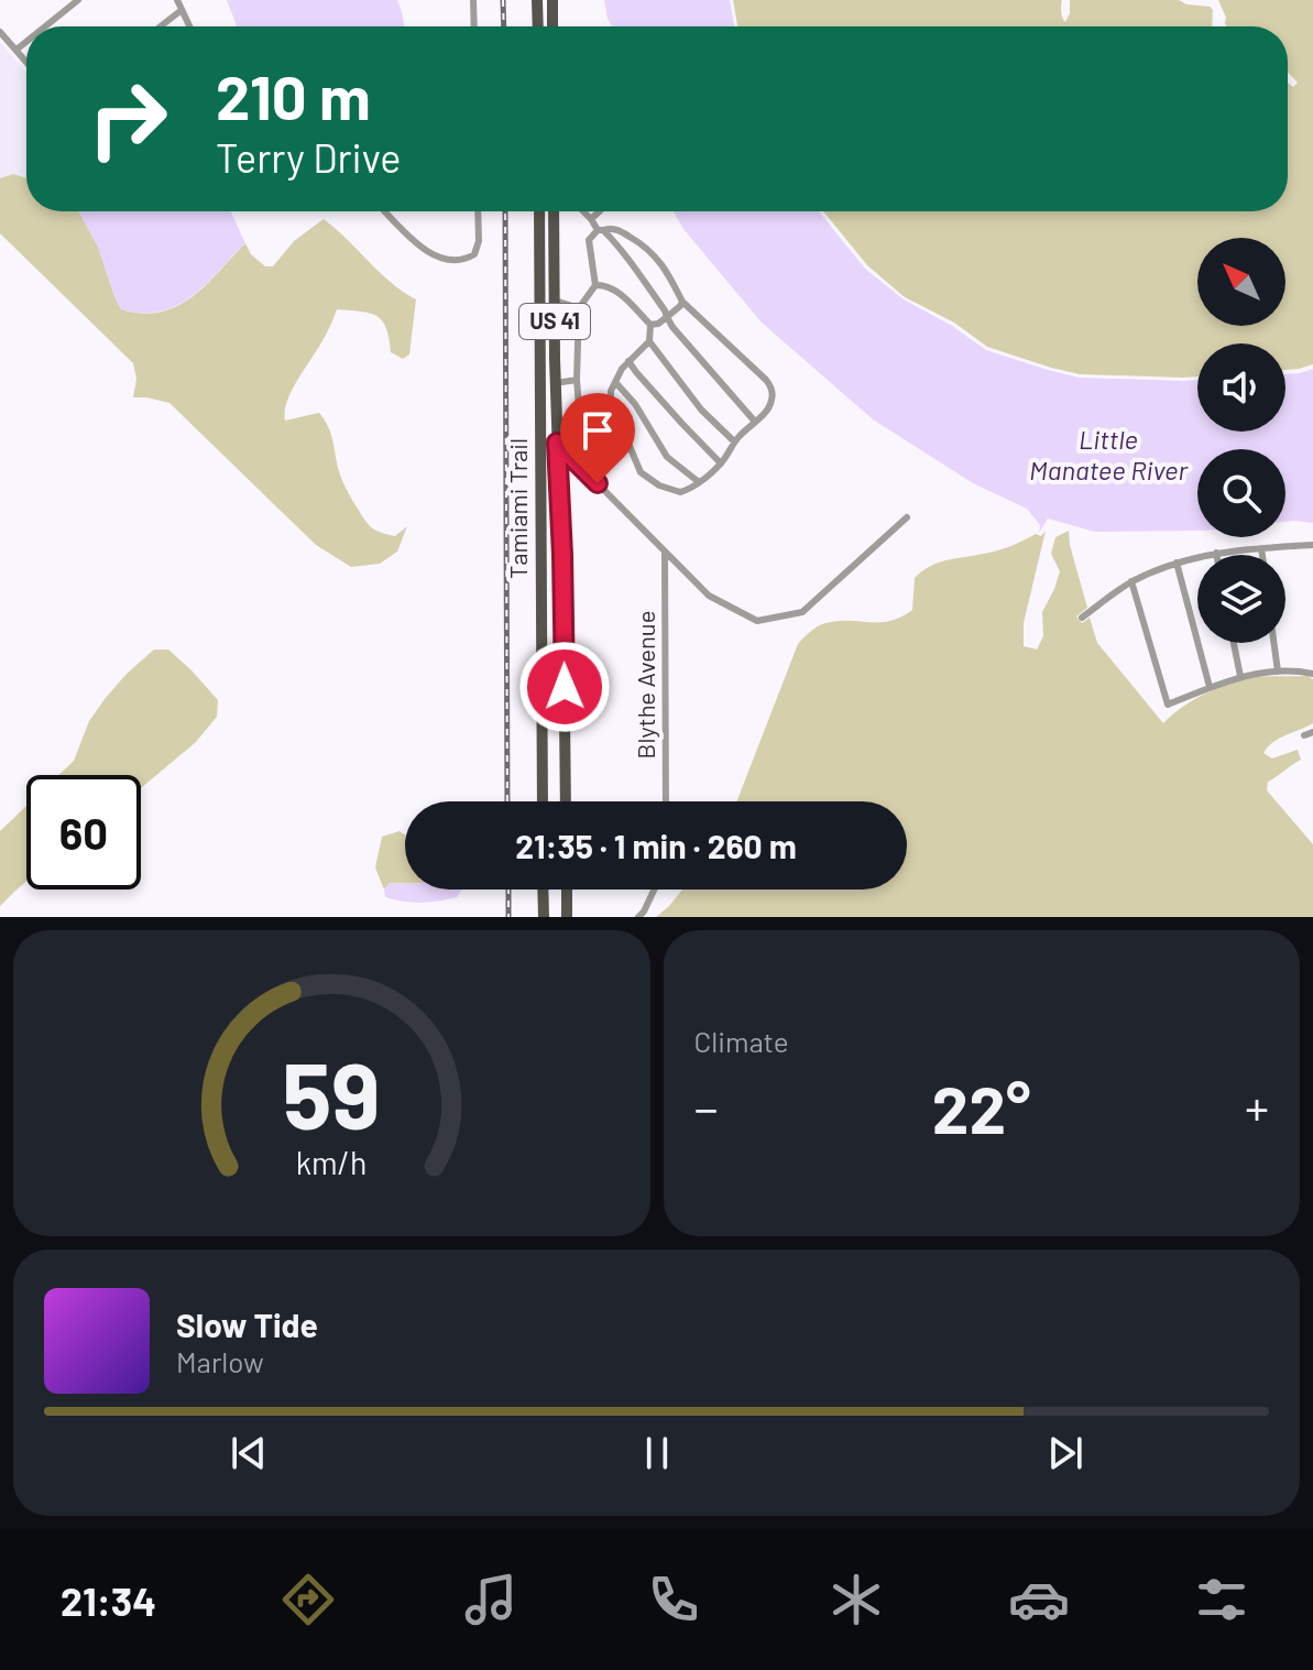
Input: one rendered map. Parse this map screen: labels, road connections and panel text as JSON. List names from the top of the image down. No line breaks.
{"streets":{"main road":["US 41","Tamiami Trail"],"street":["Blythe Avenue"]},"water":["Little Manatee River"],"north":"top left","page":{"turn":["210 m","Terry Drive"],"limit":"60","trip":"21:35 · 1 min · 260 m","tile":"Climate","heat":["−","22°","+"],"song":["Slow Tide","Marlow"],"tabs":"21:34","gauge":["59","km/h"]}}
